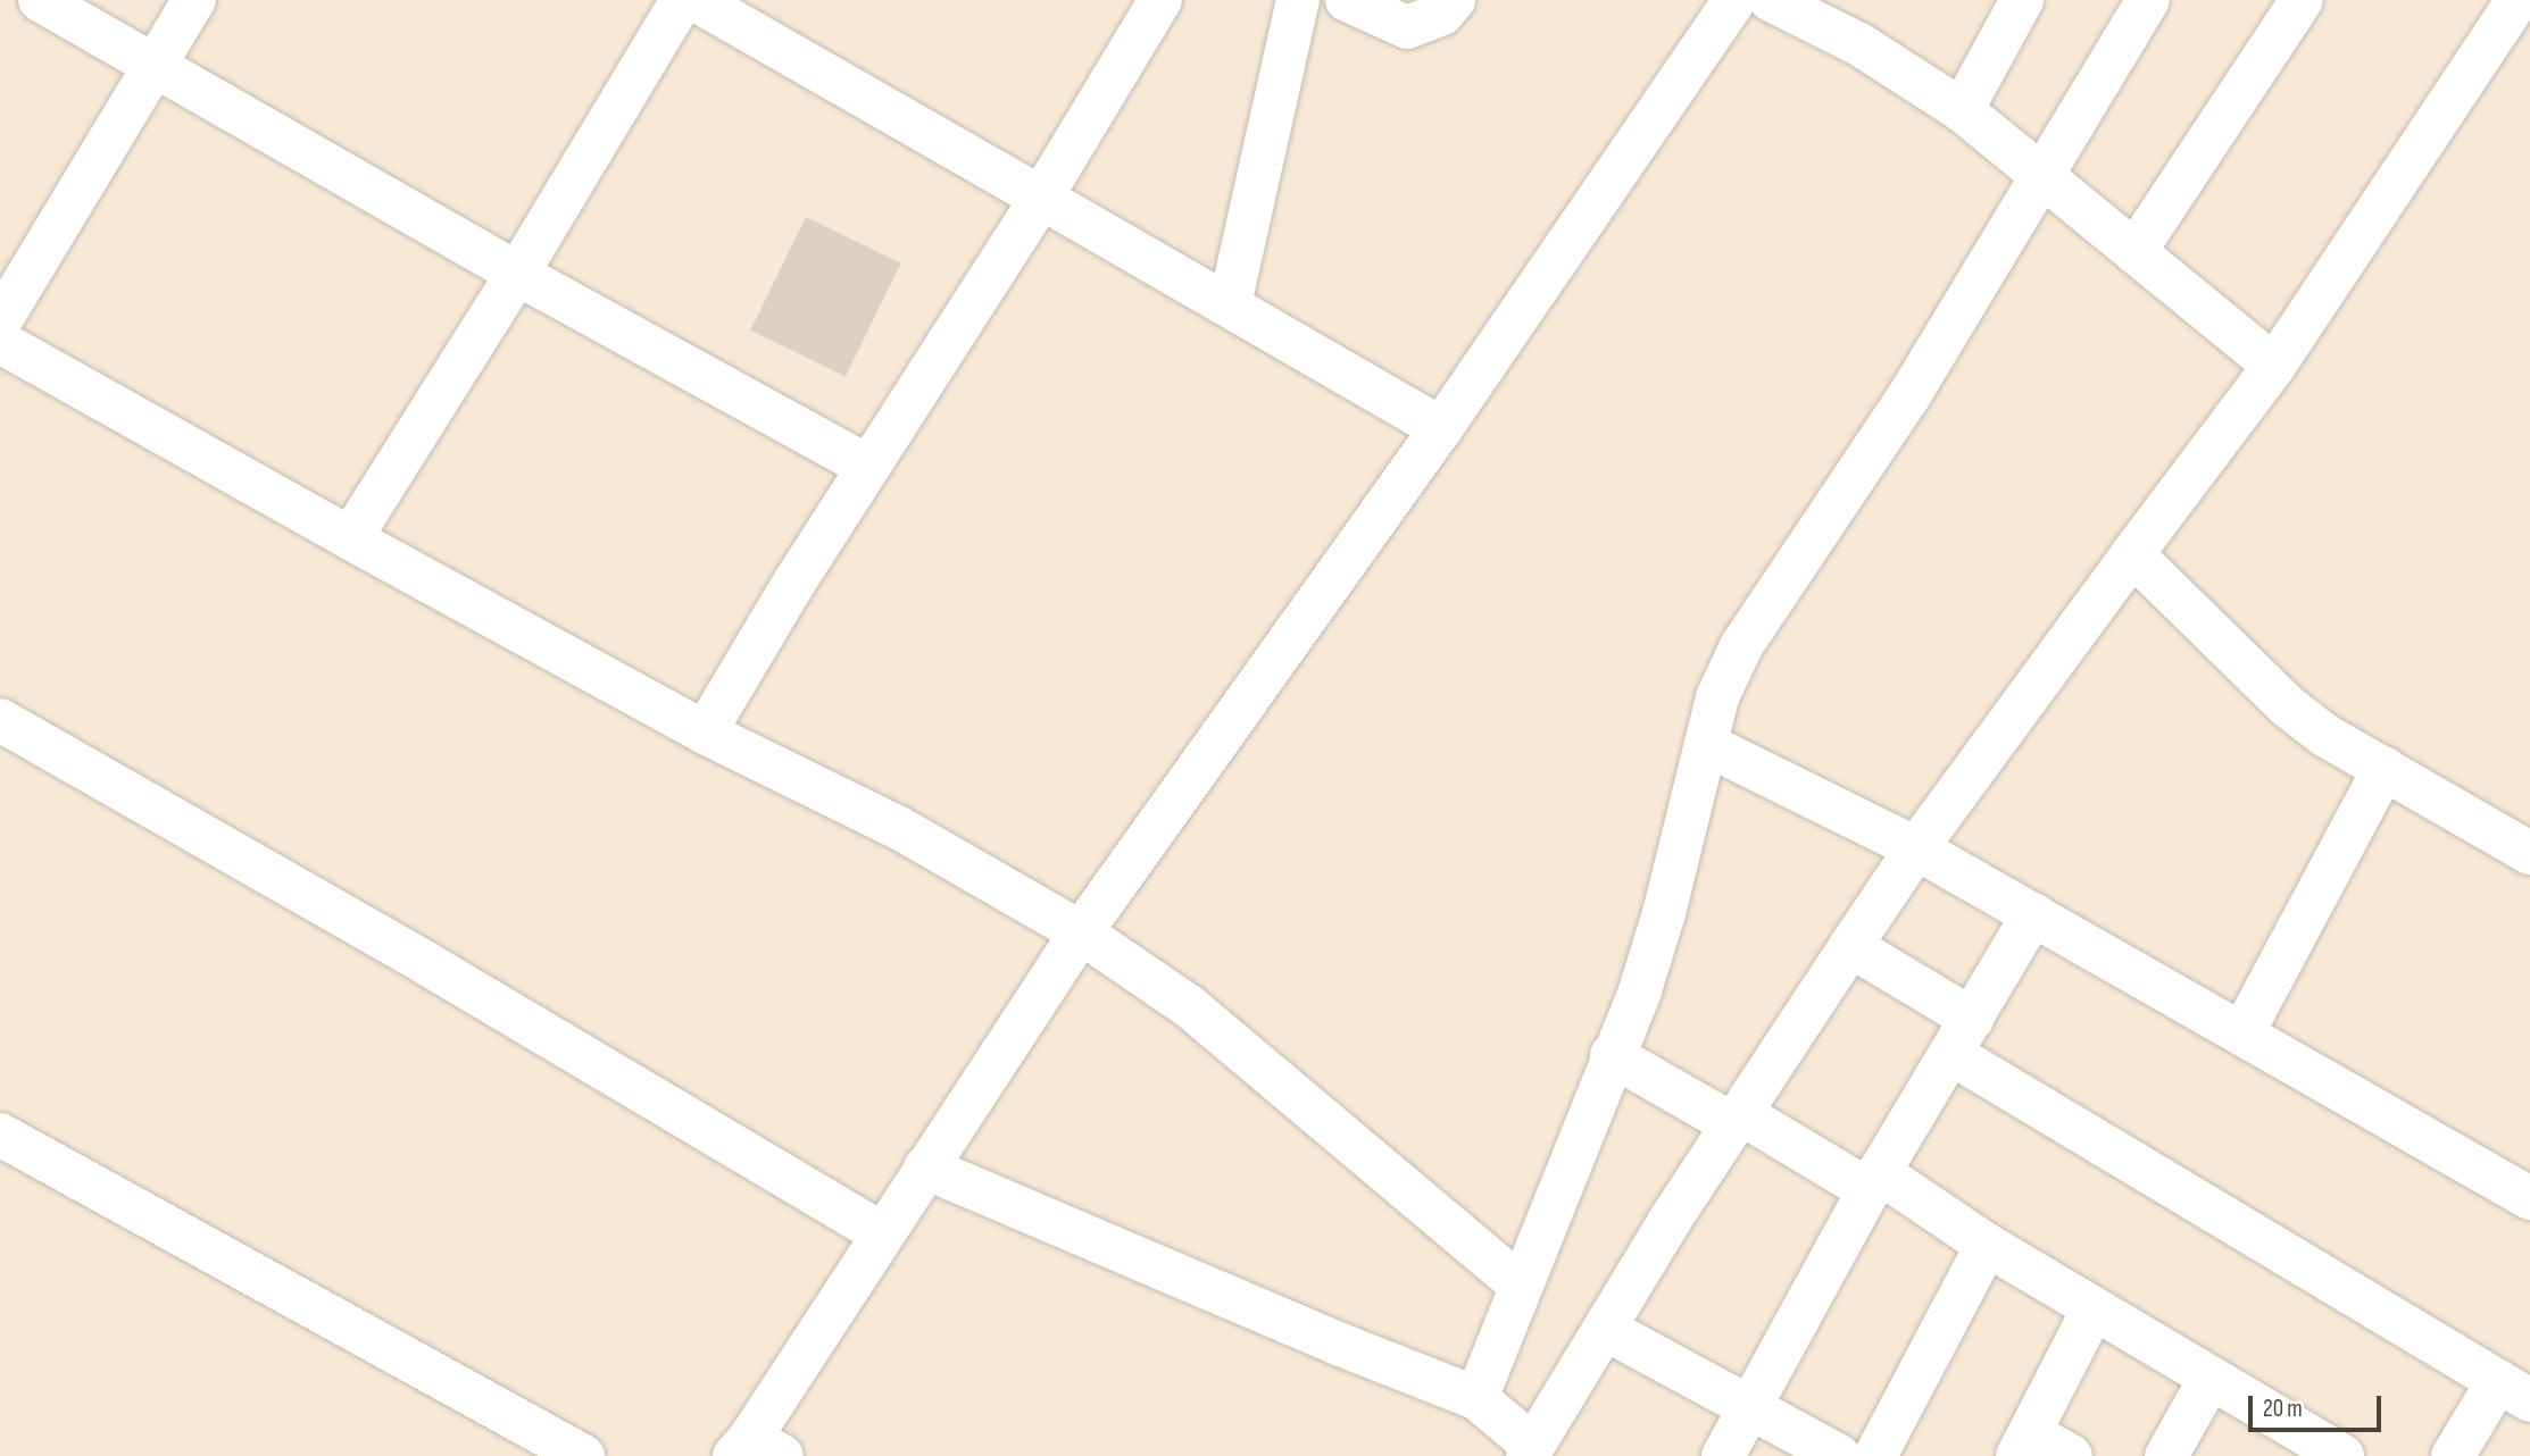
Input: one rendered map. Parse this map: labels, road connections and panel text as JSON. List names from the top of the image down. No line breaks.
{"scale_bar":"20 m"}
